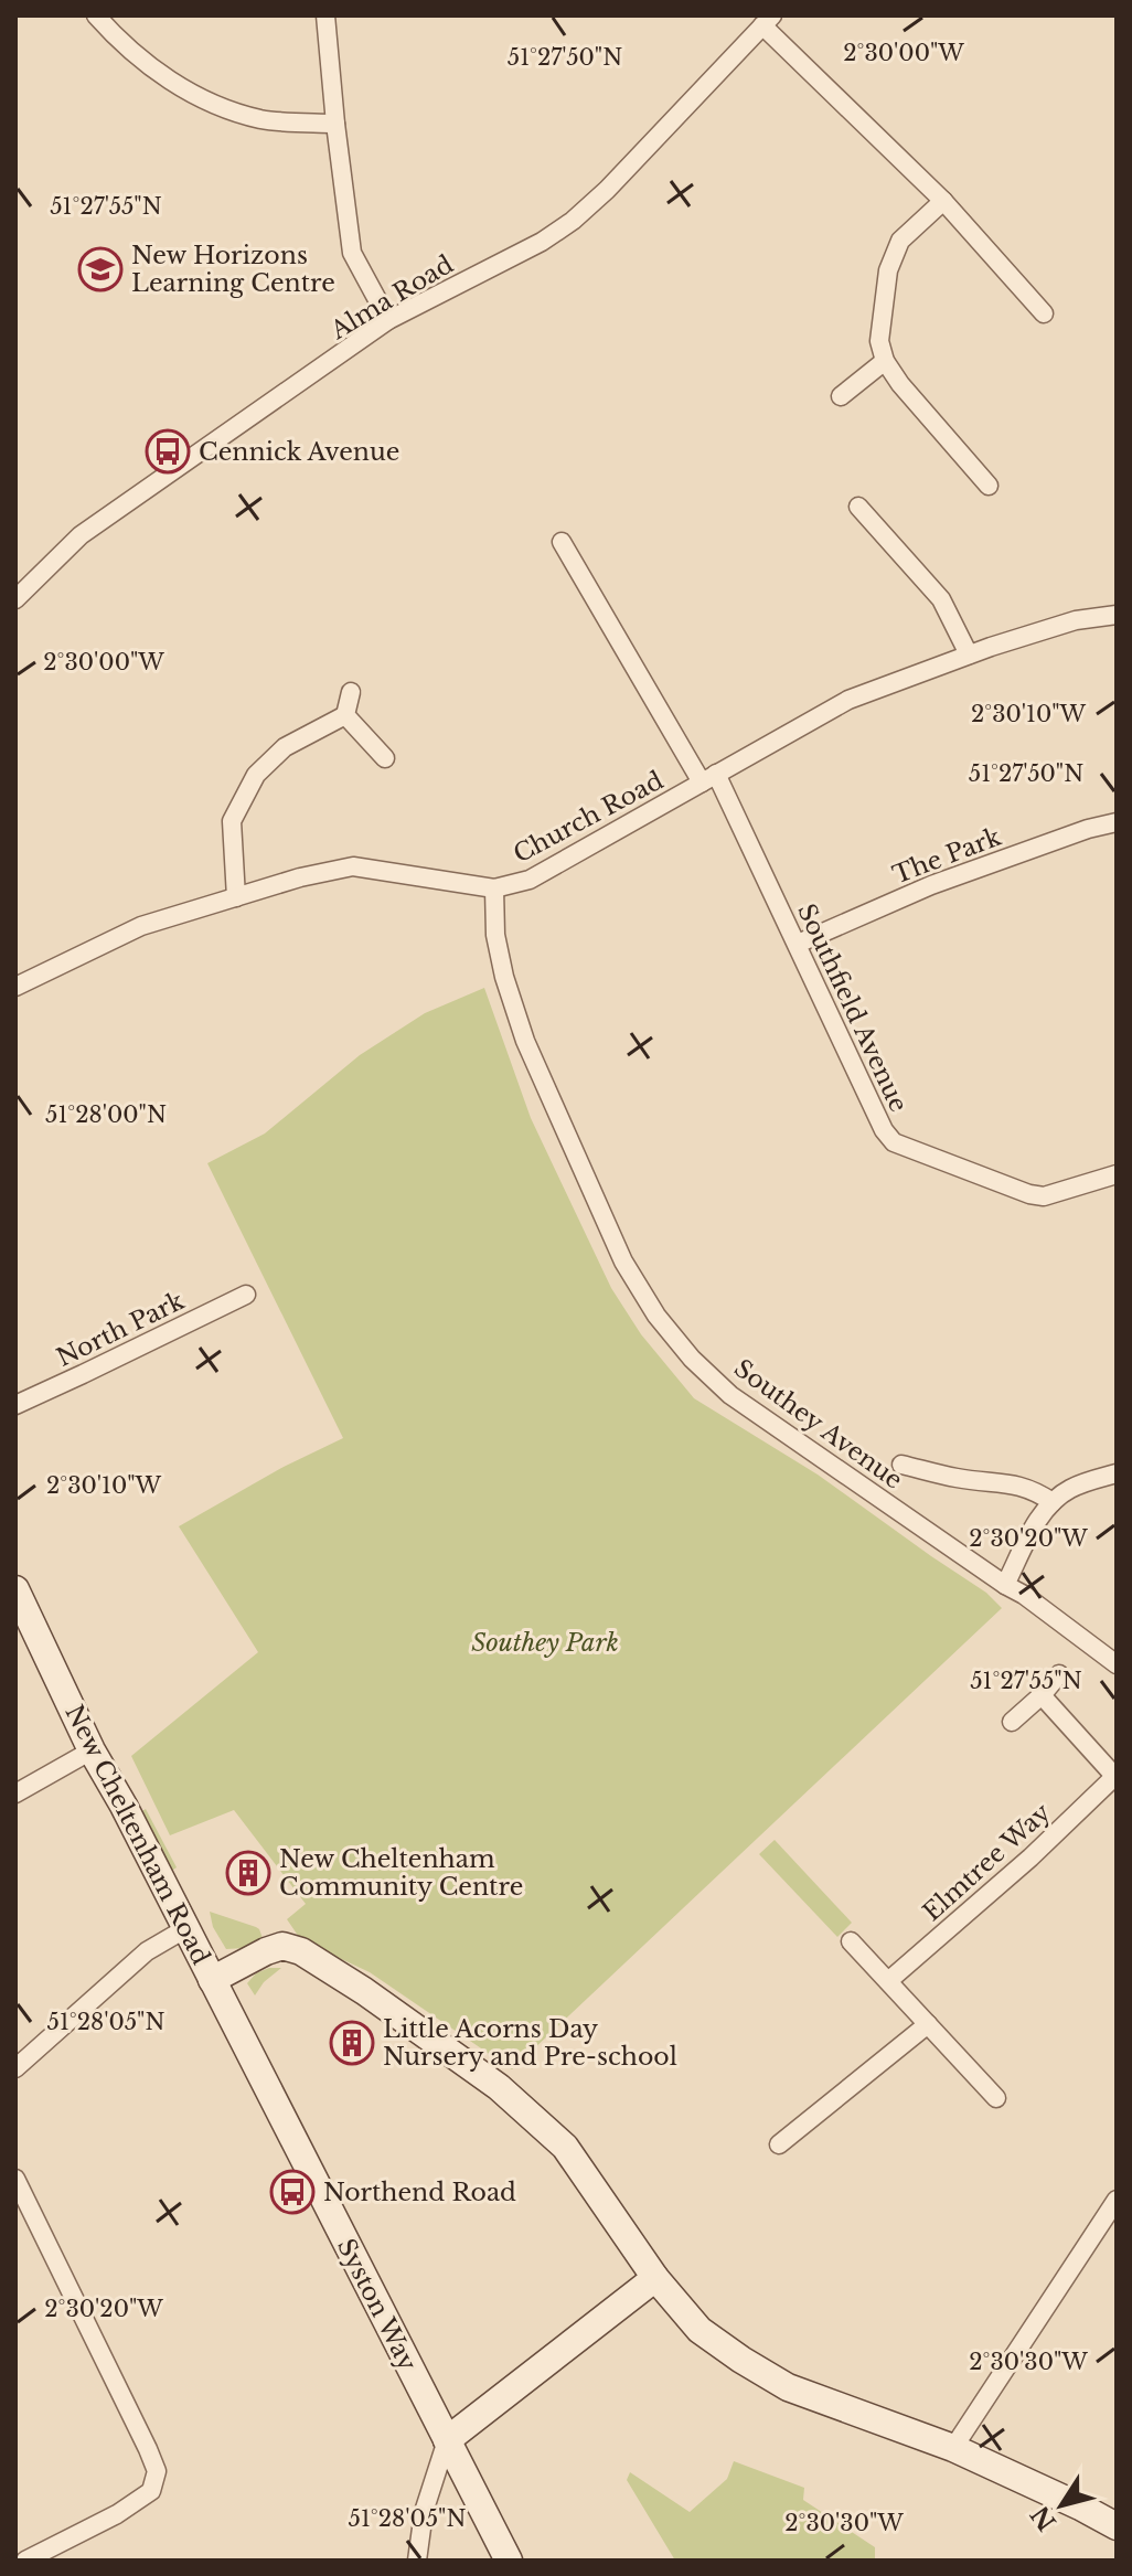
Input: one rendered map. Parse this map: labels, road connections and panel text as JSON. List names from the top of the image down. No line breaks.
{"streets":{"street":["Alma Road","Church Road","The Park","Southfield Avenue","North Park","Southey Avenue","New Cheltenham Road","Elmtree Way","Syston Way"]},"crossings":[["Church Road","Southfield Avenue"],["Church Road","Southey Avenue"],["The Park","Southfield Avenue"],["New Cheltenham Road","Syston Way"]],"parks":["Southey Park"],"places":{"school or university":["New Horizons Learning Centre"],"bus stop":["Cennick Avenue","Northend Road"],"building":["New Cheltenham Community Centre","Little Acorns Day Nursery and Pre-school"]},"north":"bottom left","coordinates":["2°30'00\"W","51°27'50\"N","51°27'55\"N","2°30'10\"W","51°28'00\"N","2°30'20\"W","51°28'05\"N","2°30'30\"W"]}
